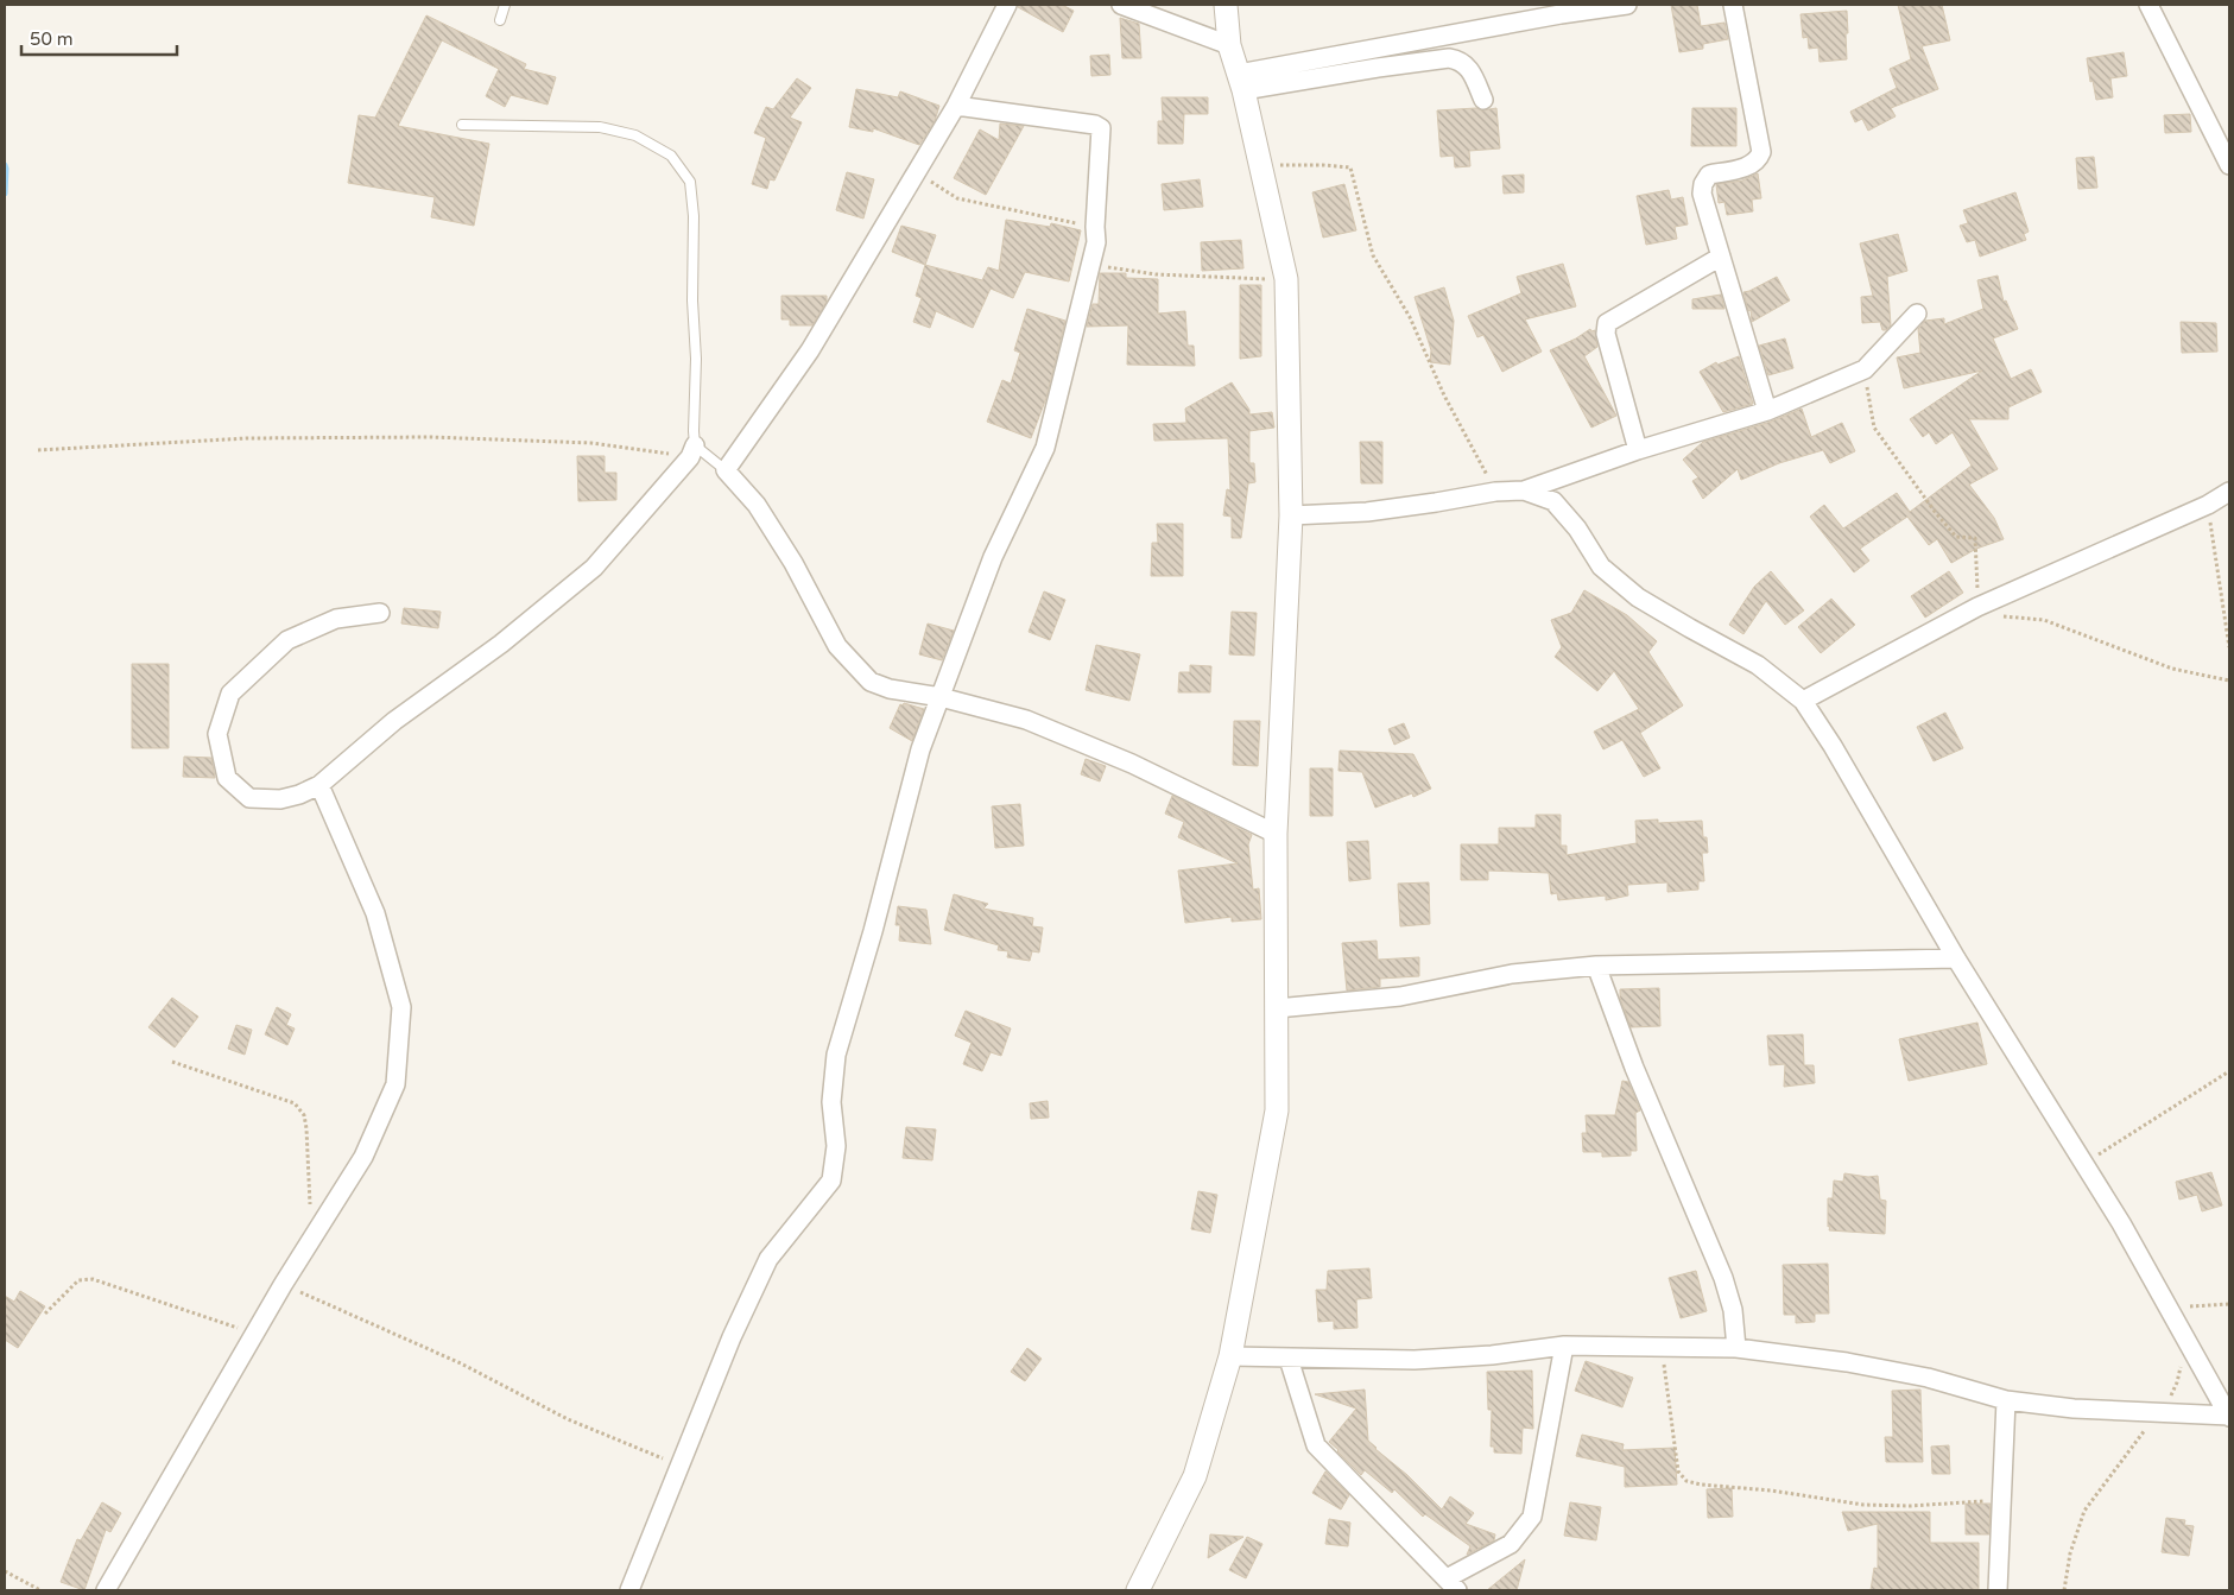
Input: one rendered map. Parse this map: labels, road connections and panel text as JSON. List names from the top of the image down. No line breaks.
{"scale_bar":"50 m"}
